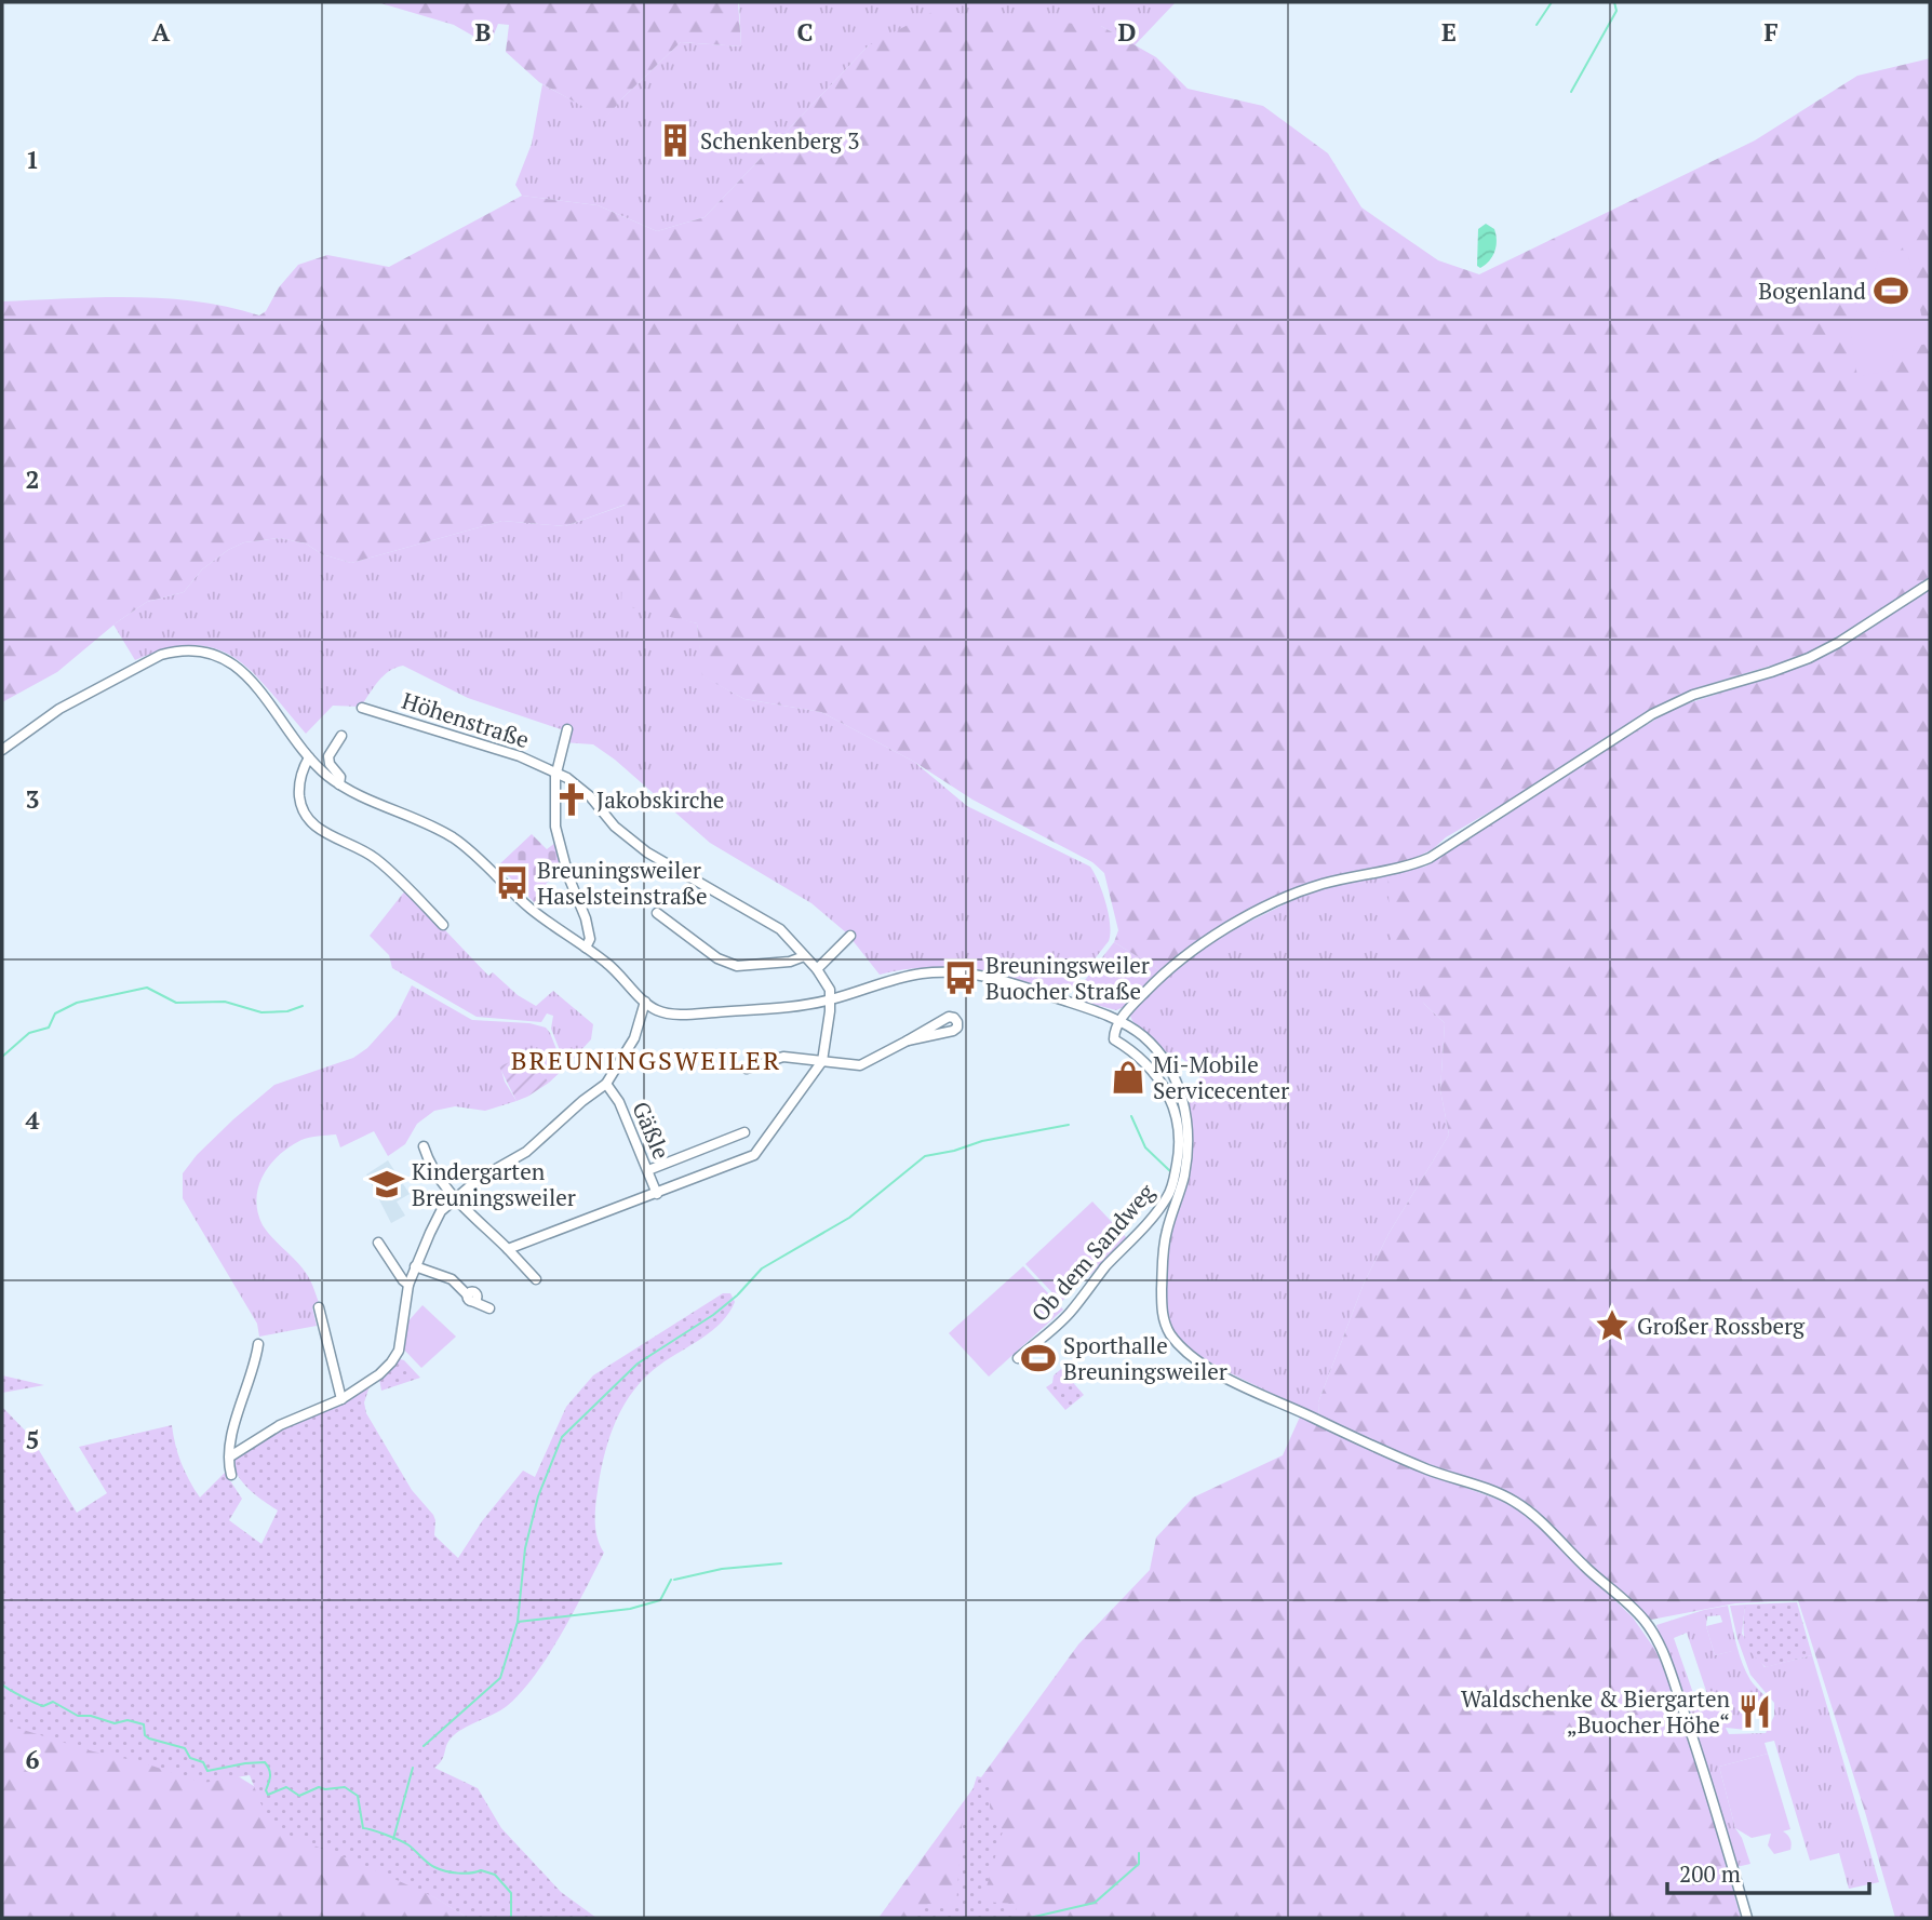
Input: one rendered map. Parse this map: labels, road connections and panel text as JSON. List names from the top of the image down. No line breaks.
{"streets":{"street":["Höhenstraße","Gäßle","Ob dem Sandweg"]},"districts":["BREUNINGSWEILER"],"places":{"building":["Schenkenberg 3"],"sports":["Bogenland","Sporthalle Breuningsweiler"],"church":["Jakobskirche"],"bus stop":["Breuningsweiler Haselsteinstraße","Breuningsweiler Buocher Straße"],"shop":["Mi-Mobile Servicecenter"],"school or university":["Kindergarten Breuningsweiler"],"place":["Großer Rossberg"],"restaurant":["Waldschenke & Biergarten „Buocher Höhe“"]},"scale_bar":"200 m","grid":{"columns":["A","B","C","D","E","F"],"rows":["1","2","3","4","5","6"]}}
